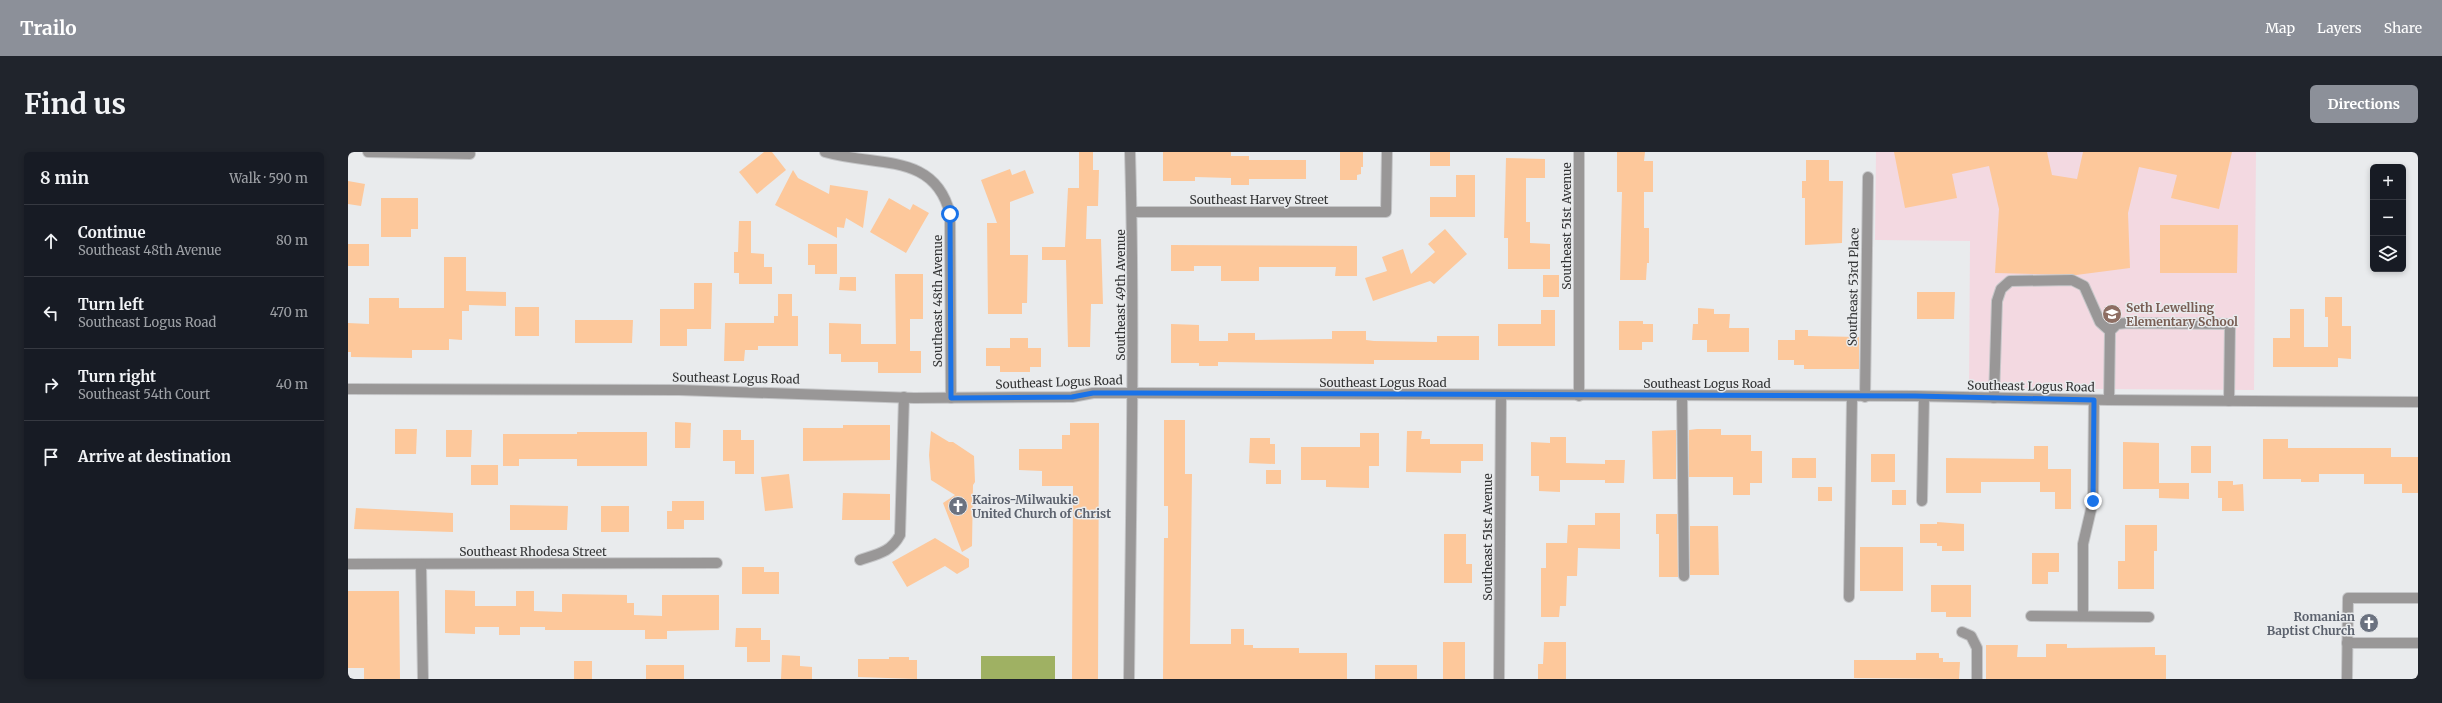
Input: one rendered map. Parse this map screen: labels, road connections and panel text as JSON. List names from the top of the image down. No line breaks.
{"streets":{"street":["Southeast Harvey Street","Southeast 51st Avenue","Southeast 53rd Place","Southeast 49th Avenue","Southeast 48th Avenue","Southeast Logus Road","Southeast Rhodesa Street"]},"crossings":[["Southeast Harvey Street","Southeast 49th Avenue"],["Southeast 51st Avenue","Southeast Logus Road"],["Southeast 53rd Place","Southeast Logus Road"],["Southeast 49th Avenue","Southeast Logus Road"],["Southeast 48th Avenue","Southeast Logus Road"]],"places":{"school or university":["Seth Lewelling Elementary School"],"church":["Kairos-Milwaukie United Church of Christ","Romanian Baptist Church"]},"page":{"header":"Trailo","nav":["Map","Layers","Share"],"buttons":"Directions","title":"Find us","heading":["8 min","Walk · 590 m"],"map_buttons":["+","−"],"list":[["Continue","Southeast 48th Avenue","80 m"],["Turn left","Southeast Logus Road","470 m"],["Turn right","Southeast 54th Court","40 m"],"Arrive at destination"]}}
